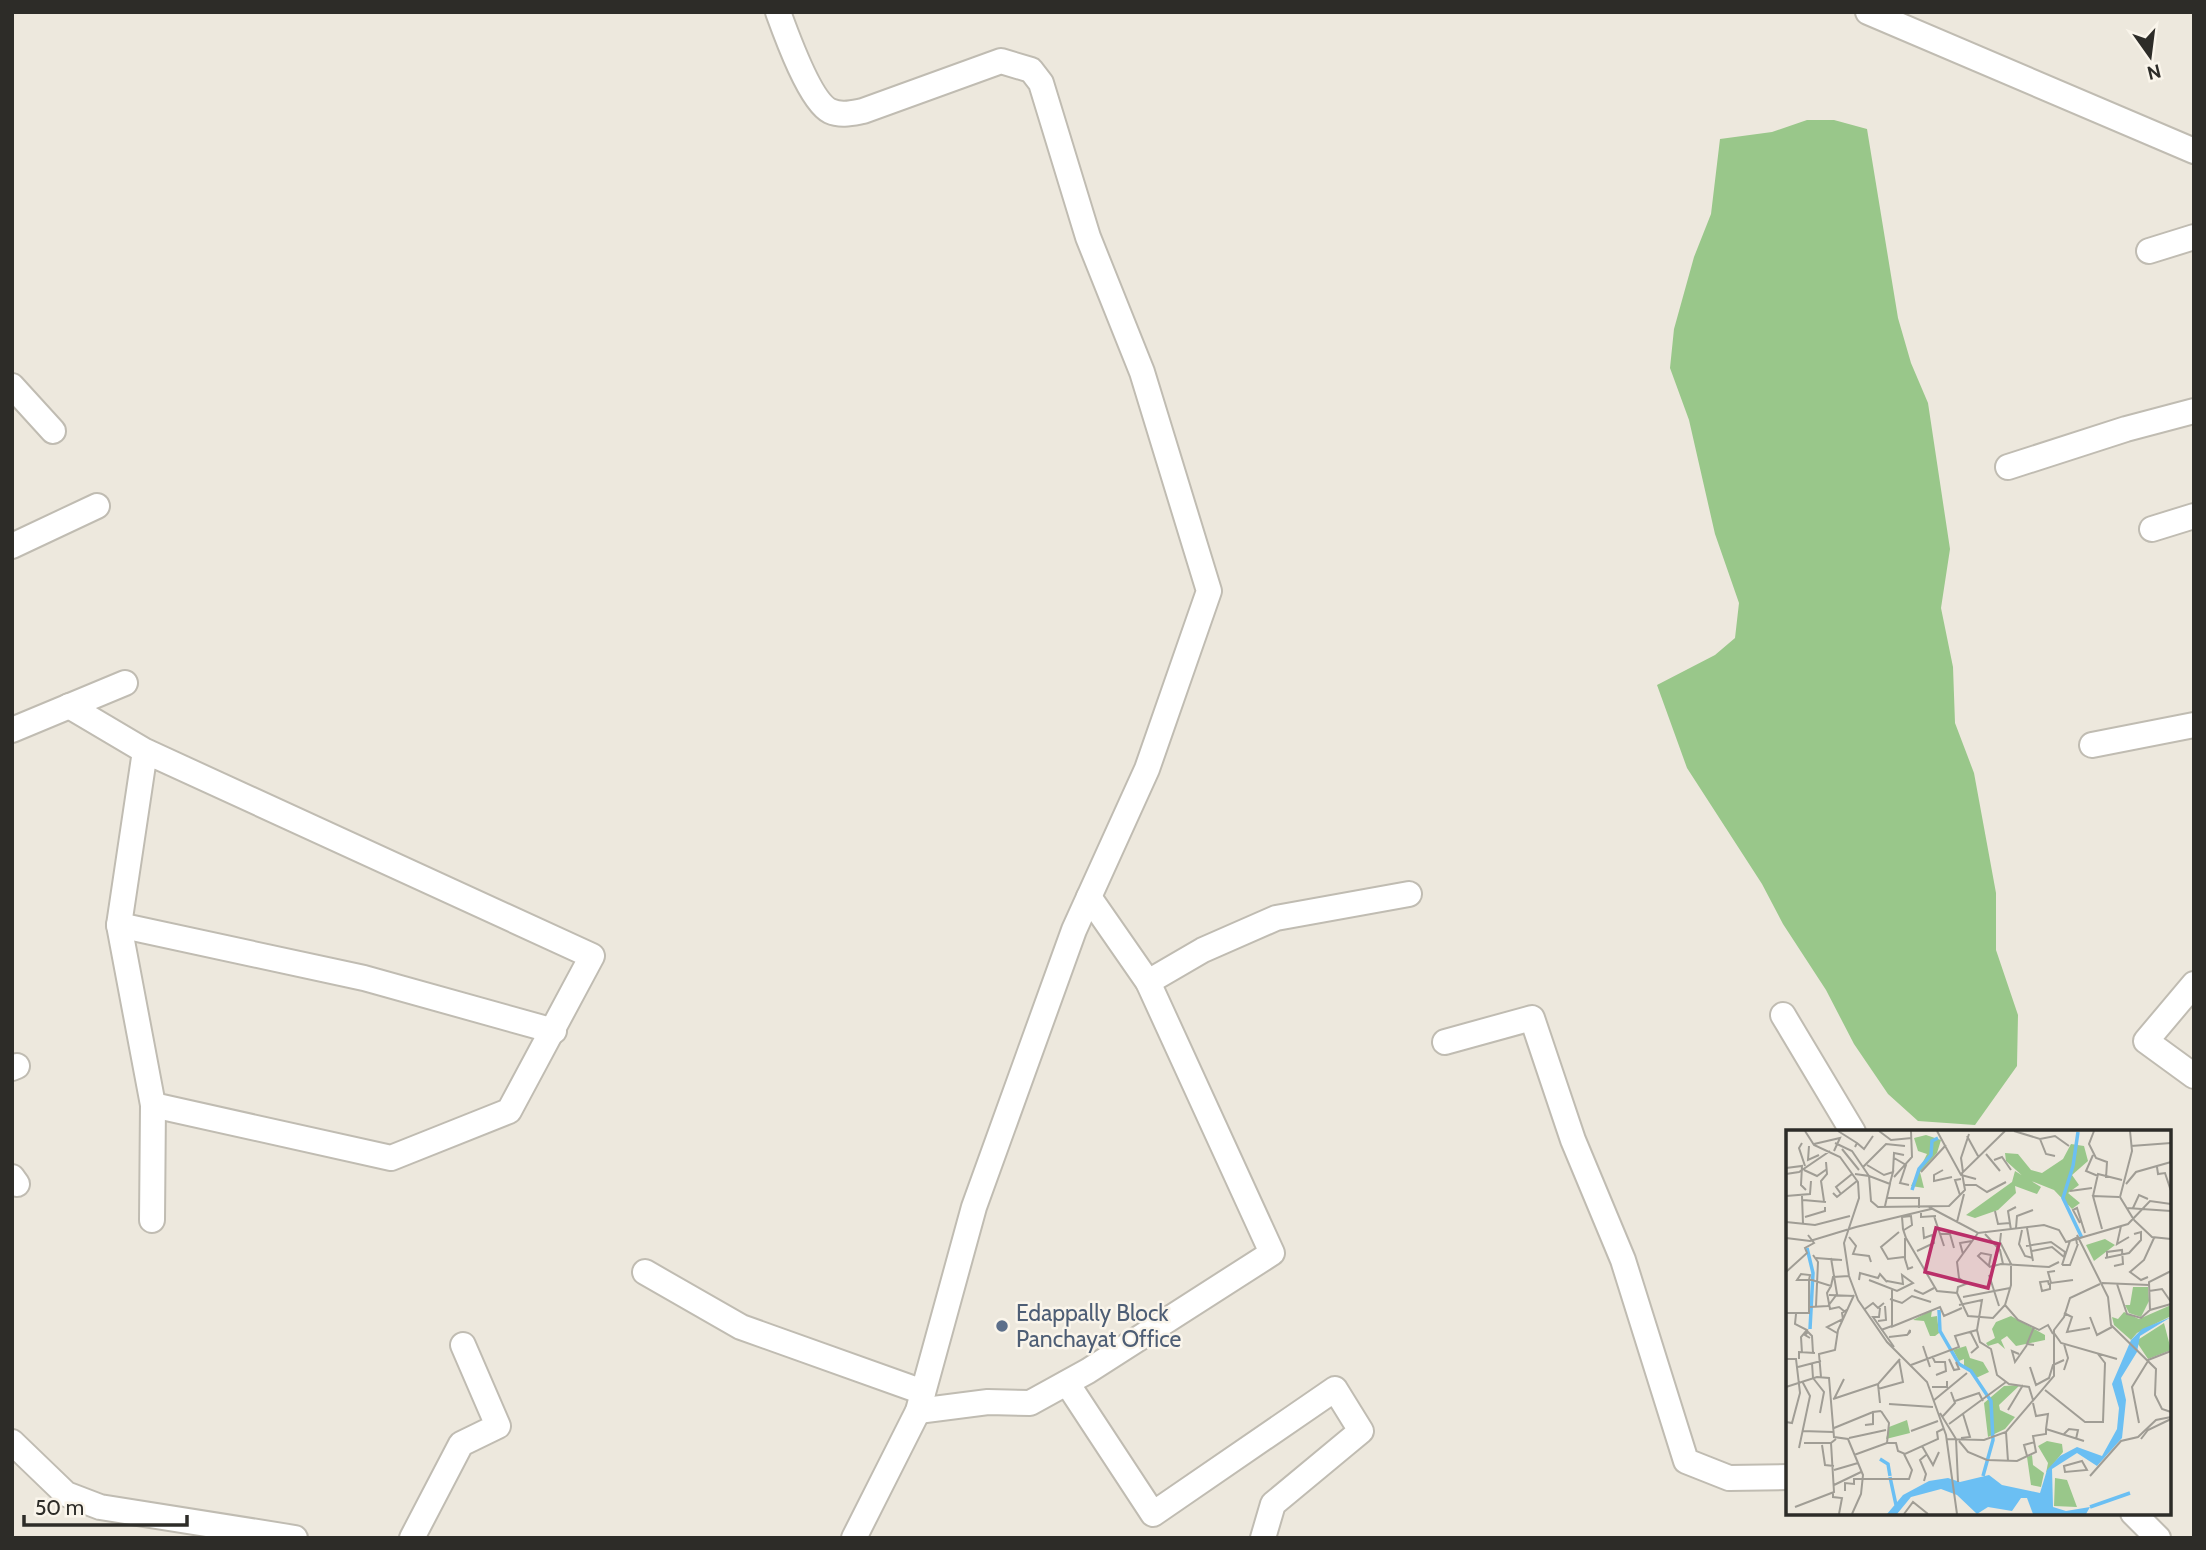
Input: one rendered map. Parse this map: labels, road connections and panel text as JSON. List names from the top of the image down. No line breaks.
{"places":["Edappally Block Panchayat Office"],"scale_bar":"50 m","north":"bottom"}
